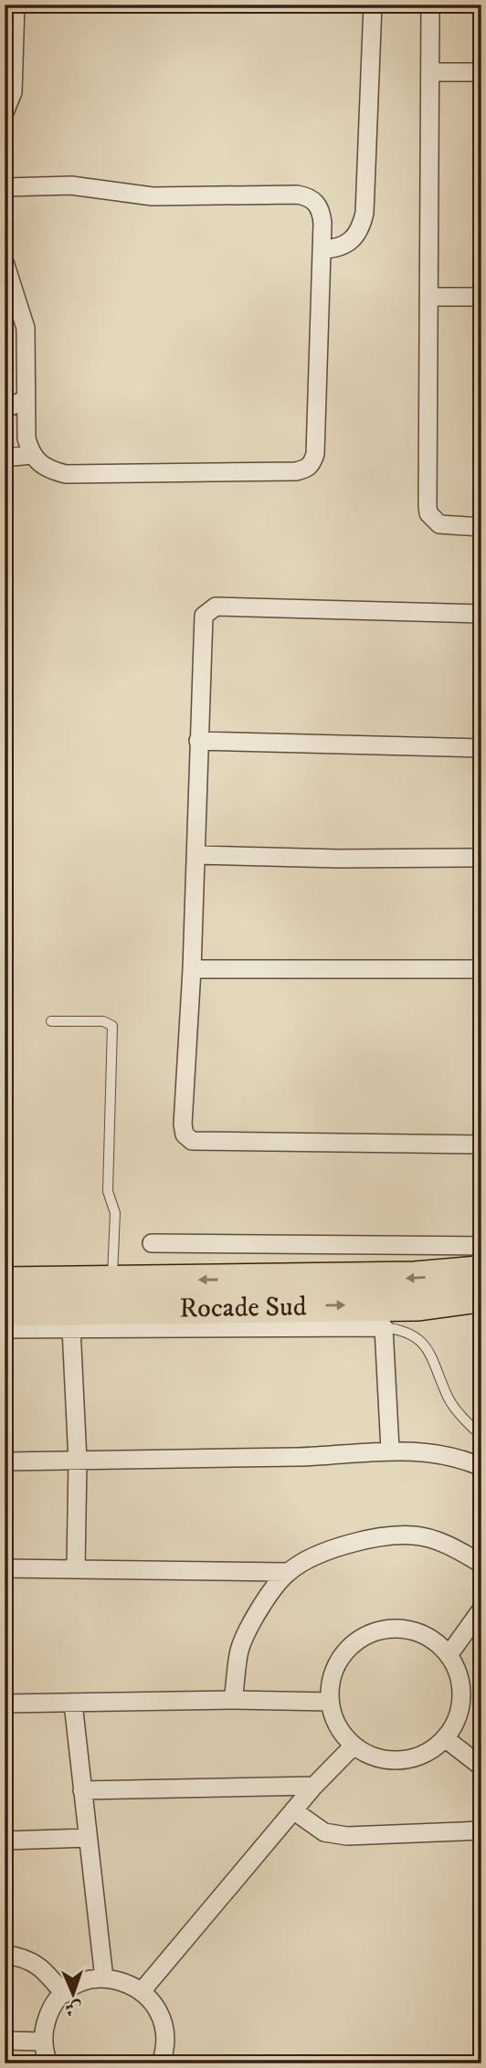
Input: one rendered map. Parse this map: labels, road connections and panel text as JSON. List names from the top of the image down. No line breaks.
{"streets":{"highway":["Rocade Sud"]},"north":"bottom"}
